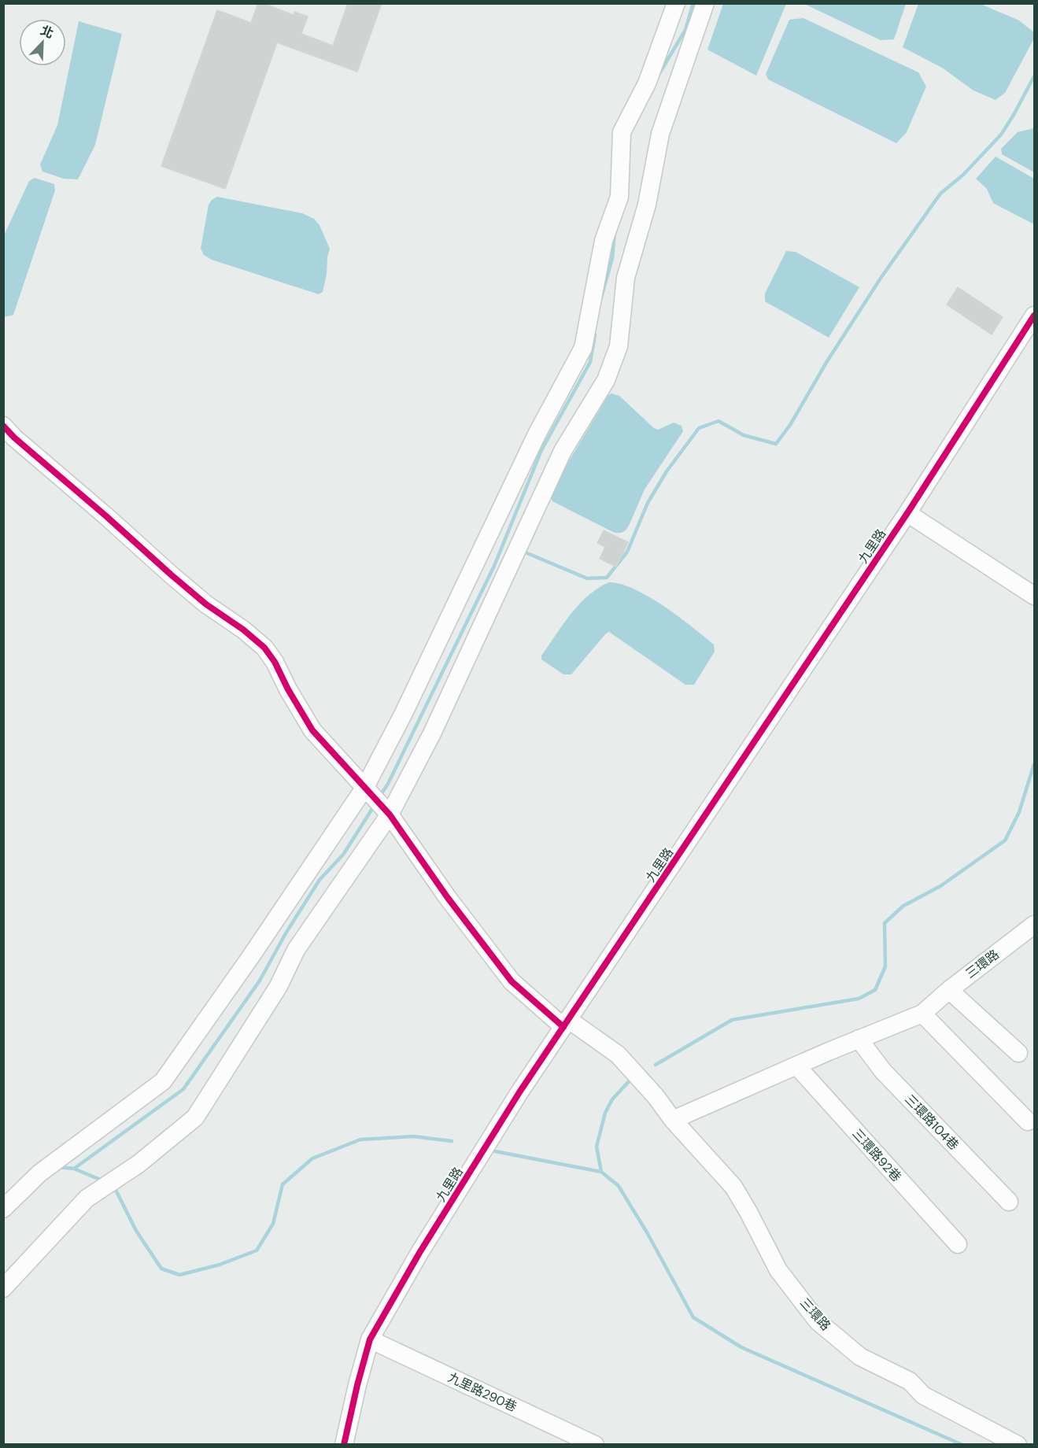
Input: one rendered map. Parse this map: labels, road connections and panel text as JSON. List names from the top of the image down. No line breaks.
{"streets":{"street":["九里路","三環路","三環路104巷","三環路92巷","九里路290巷"]},"crossings":[["九里路","三環路"],["九里路","九里路290巷"],["三環路","三環路104巷"],["三環路","三環路92巷"]],"north":"top right"}
